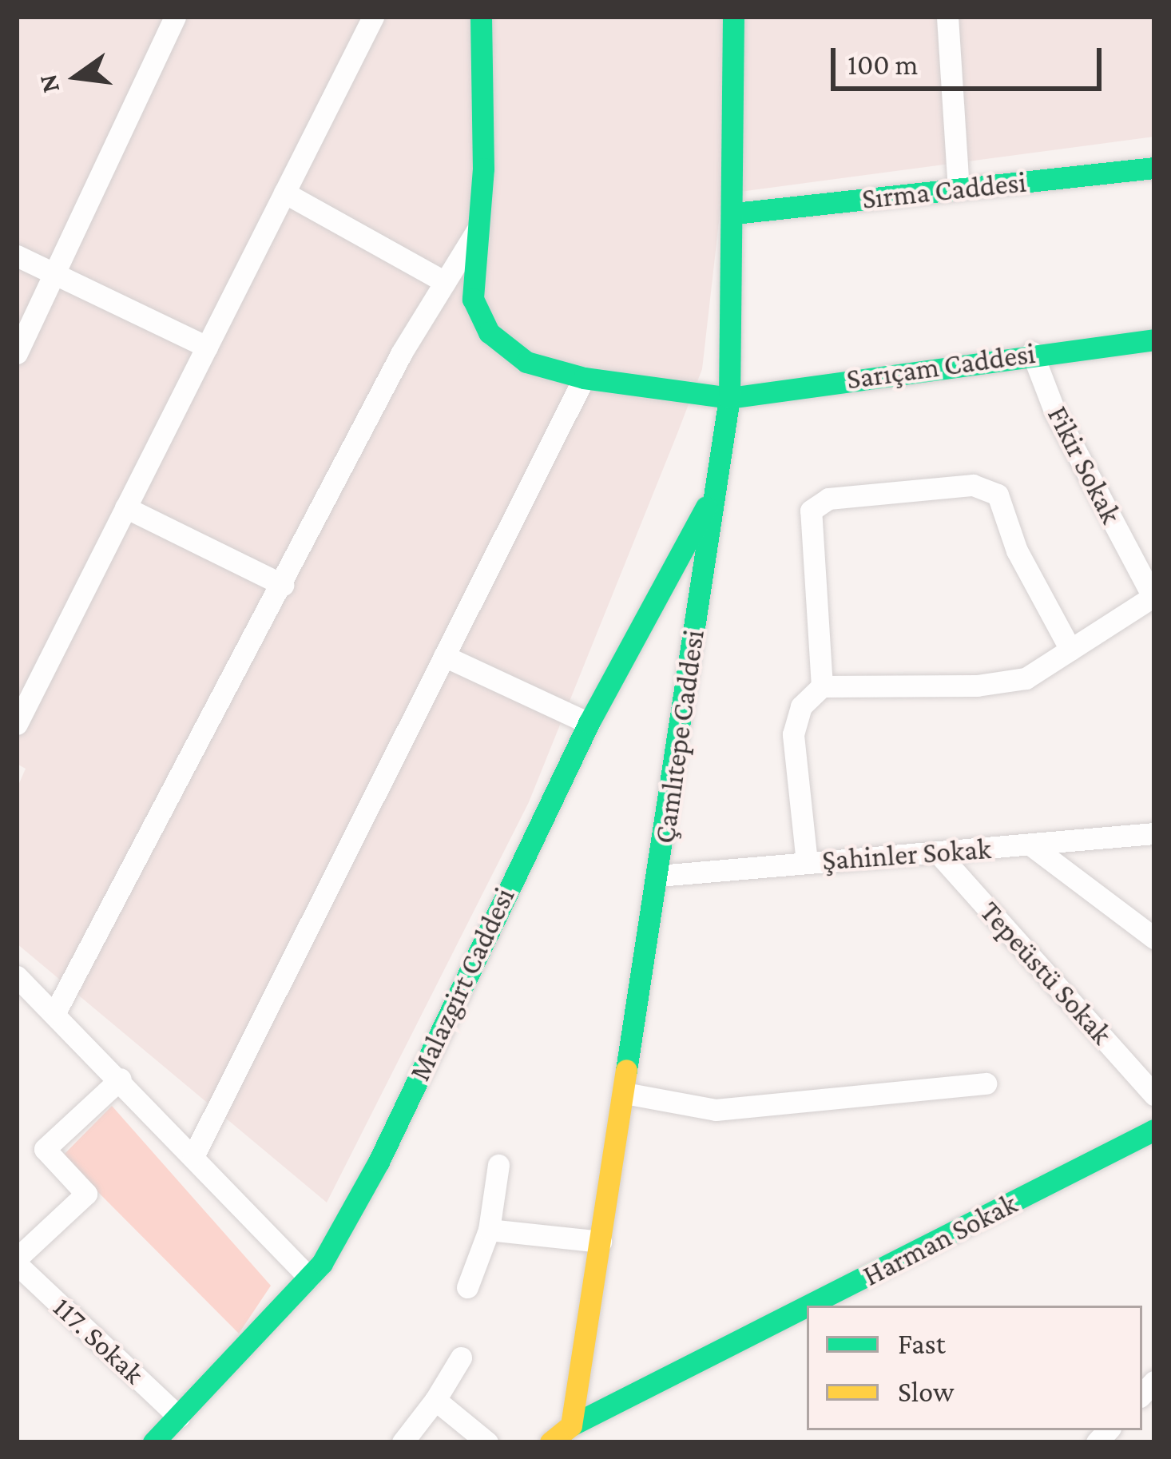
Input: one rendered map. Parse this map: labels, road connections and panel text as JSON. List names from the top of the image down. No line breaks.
{"streets":{"street":["Sırma Caddesi","Sarıçam Caddesi","Fikir Sokak","Çamlıtepe Caddesi","Şahinler Sokak","Tepeüstü Sokak","Malazgirt Caddesi","Harman Sokak","117. Sokak"]},"crossings":[["Sırma Caddesi","Çamlıtepe Caddesi"],["Sarıçam Caddesi","Fikir Sokak"],["Sarıçam Caddesi","Çamlıtepe Caddesi"],["Çamlıtepe Caddesi","Şahinler Sokak"],["Çamlıtepe Caddesi","Malazgirt Caddesi"],["Çamlıtepe Caddesi","Harman Sokak"],["Şahinler Sokak","Tepeüstü Sokak"],["Malazgirt Caddesi","117. Sokak"]],"legend":["Fast","Slow"],"scale_bar":"100 m","north":"left"}
